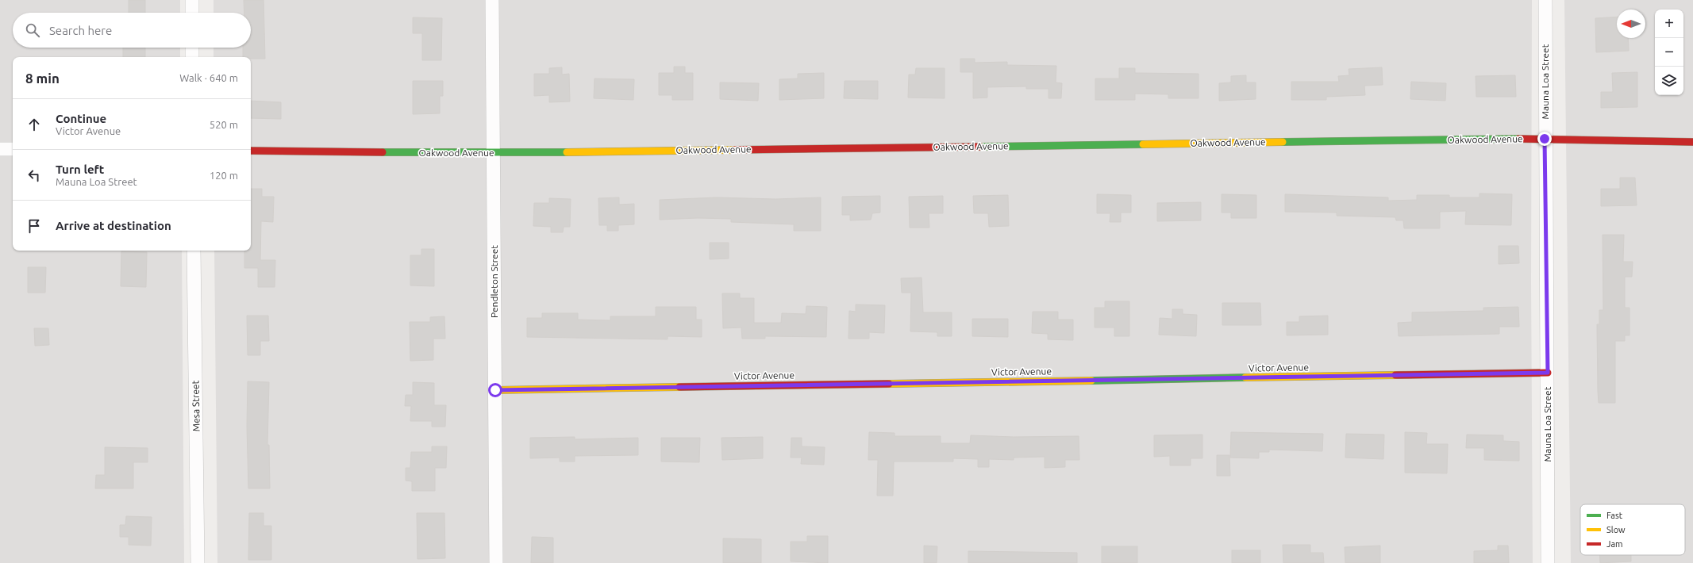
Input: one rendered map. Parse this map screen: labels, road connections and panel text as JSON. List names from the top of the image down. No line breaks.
{"streets":{"street":["Mauna Loa Street","Oakwood Avenue","Pendleton Street","Victor Avenue","Mesa Street"]},"crossings":[["Mauna Loa Street","Oakwood Avenue"],["Mauna Loa Street","Victor Avenue"],["Oakwood Avenue","Pendleton Street"],["Pendleton Street","Victor Avenue"]],"legend":["Fast","Slow","Jam"],"north":"left","page":{"map_buttons":["+","−"],"search":"Search here","heading":["8 min","Walk · 640 m"],"list":[["Continue","Victor Avenue","520 m"],["Turn left","Mauna Loa Street","120 m"],"Arrive at destination"]}}
